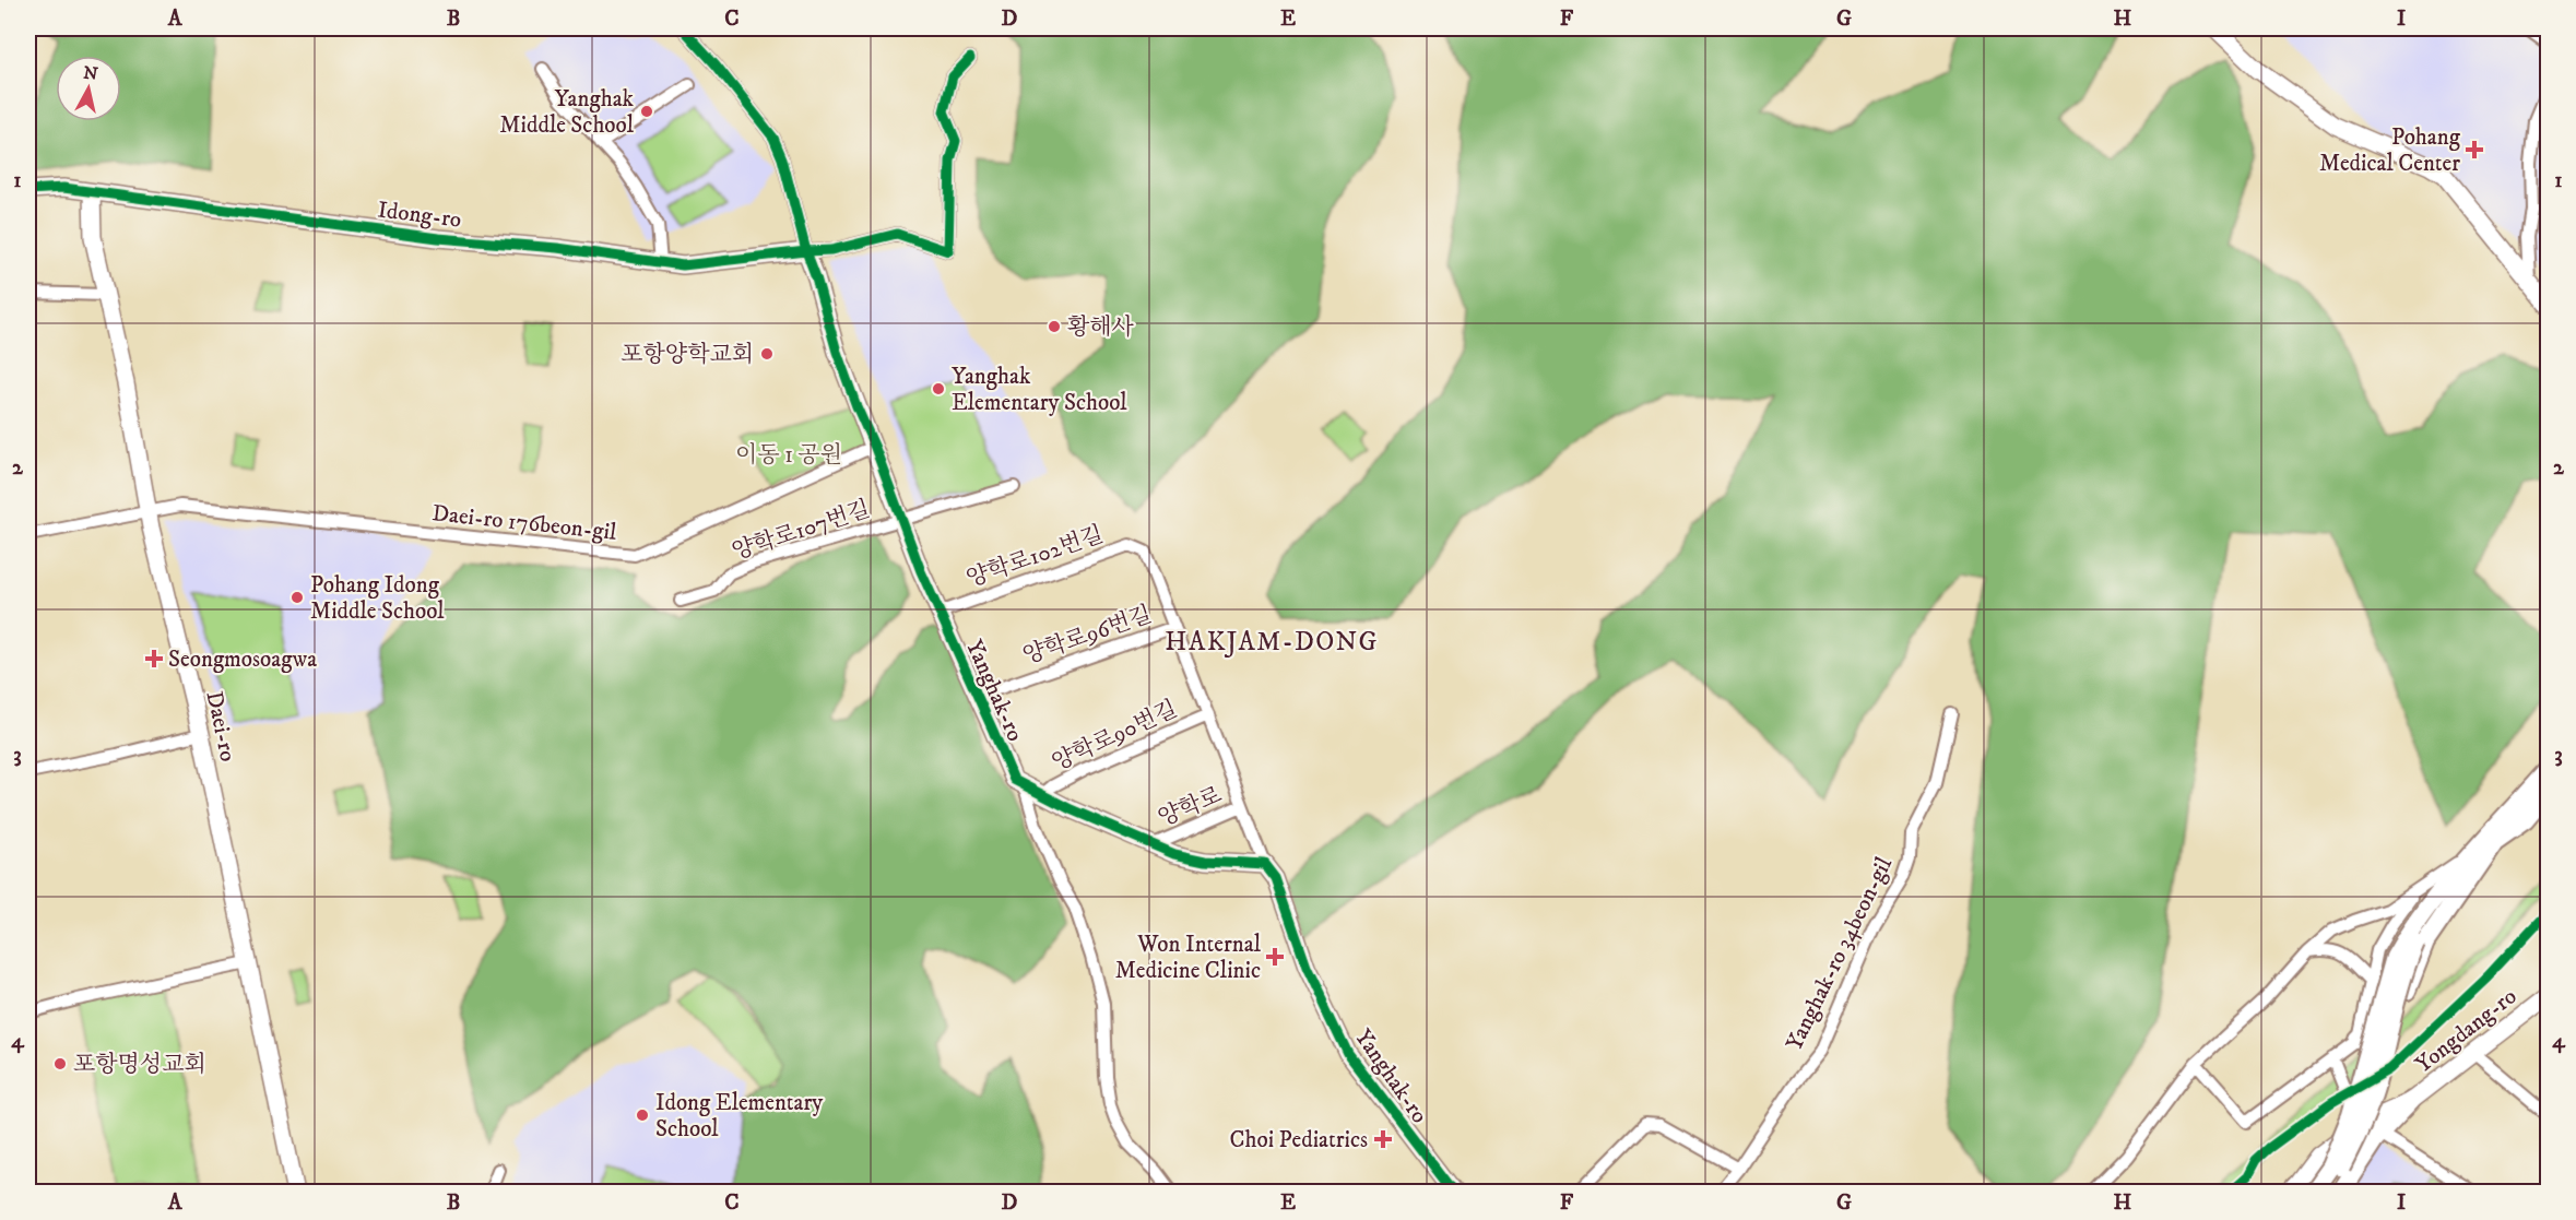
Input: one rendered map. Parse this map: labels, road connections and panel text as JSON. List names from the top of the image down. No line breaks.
{"streets":{"street":["Idong-ro","Daei-ro 176beon-gil","양학로107번길","양학로102번길","양학로96번길","Yanghak-ro","Daei-ro","양학로90번길","양학로","Yanghak-ro 34beon-gil","Yongdang-ro"]},"crossings":[["Idong-ro","Yanghak-ro"],["Idong-ro","Daei-ro"],["Daei-ro 176beon-gil","Yanghak-ro"],["Daei-ro 176beon-gil","Daei-ro"],["양학로107번길","Yanghak-ro"],["양학로102번길","양학로96번길"],["양학로102번길","Yanghak-ro"],["양학로96번길","Yanghak-ro"],["Yanghak-ro","양학로90번길"]],"districts":["HAKJAM-DONG"],"parks":["이동 1 공원"],"places":{"other":["Yanghak Middle School","황해사","포항양학교회","Yanghak Elementary School","Pohang Idong Middle School","포항명성교회","Idong Elementary School"],"health":["Pohang Medical Center","Seongmosoagwa","Won Internal Medicine Clinic","Choi Pediatrics"]},"north":"top","grid":{"columns":["A","B","C","D","E","F","G","H","I"],"rows":["1","2","3","4"]}}
